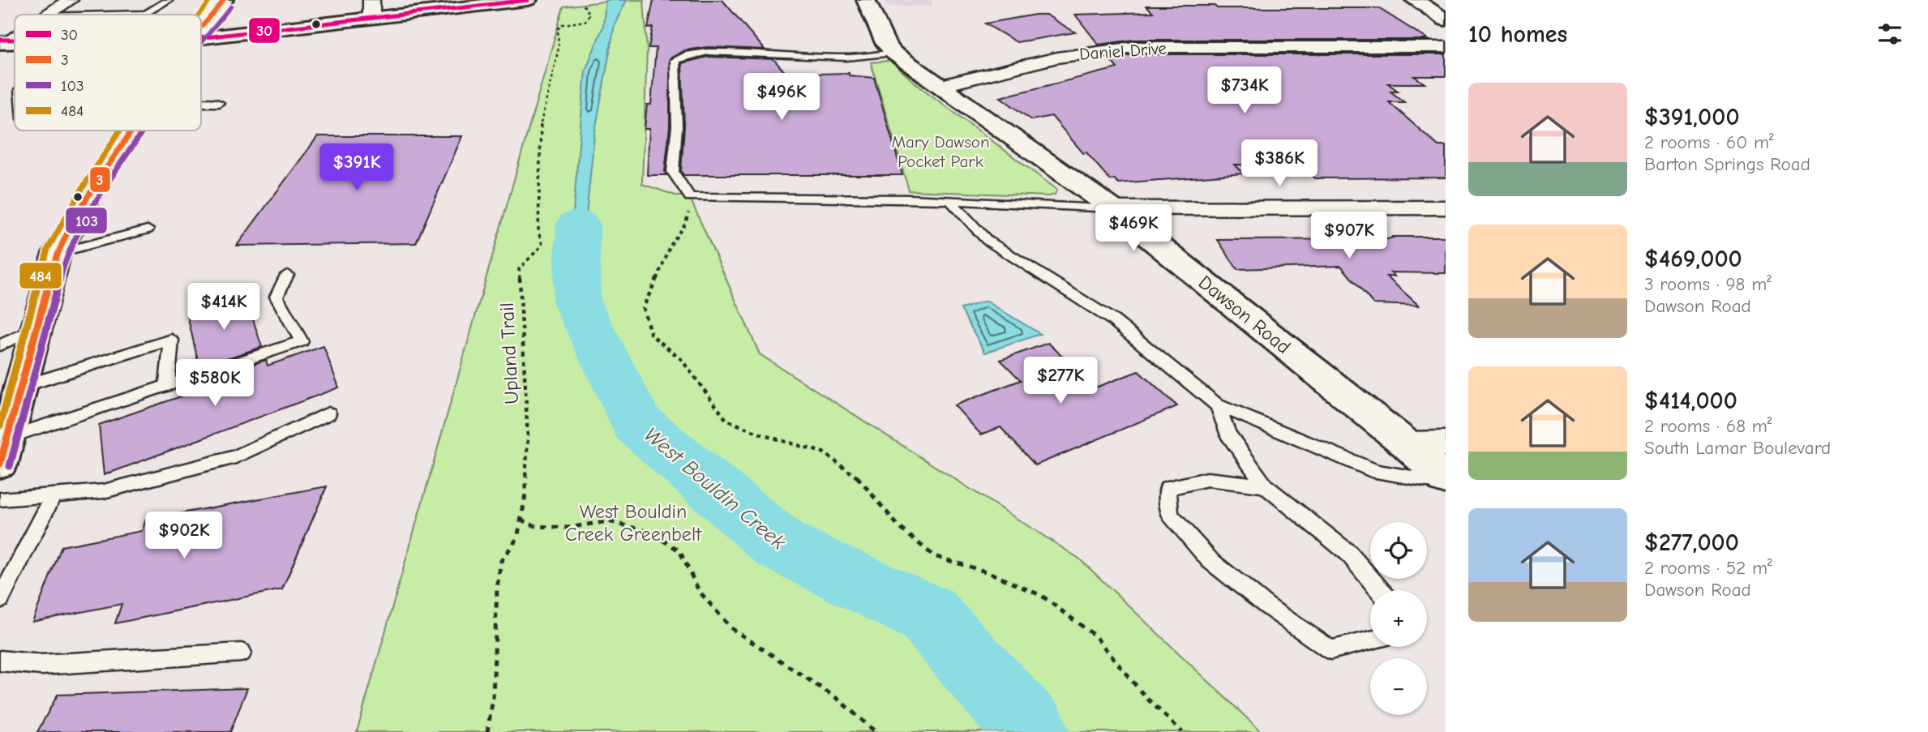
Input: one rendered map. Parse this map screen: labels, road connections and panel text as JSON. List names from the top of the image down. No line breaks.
{"streets":{"main road":["Dawson Road"],"street":["Daniel Drive"],"path":["Upland Trail"]},"crossings":[["Daniel Drive","Dawson Road"]],"water":["West Bouldin Creek"],"parks":["Mary Dawson Pocket Park","West Bouldin Creek Greenbelt"],"lines":["transit line 30","transit line 3","transit line 484","transit line 103"],"legend":["30","3","103","484"],"page":{"heading":"10 homes","price":["$734K","$496K","$386K","$391K","$469K","$907K","$414K","$277K","$580K","$902K"],"list":[{"name":"$391,000","note":"2 rooms · 60 m² · Barton Springs Road"},{"name":"$469,000","note":"3 rooms · 98 m² · Dawson Road"},{"name":"$414,000","note":"2 rooms · 68 m² · South Lamar Boulevard"},{"name":"$277,000","note":"2 rooms · 52 m² · Dawson Road"}],"map_buttons":["+","−"]}}
